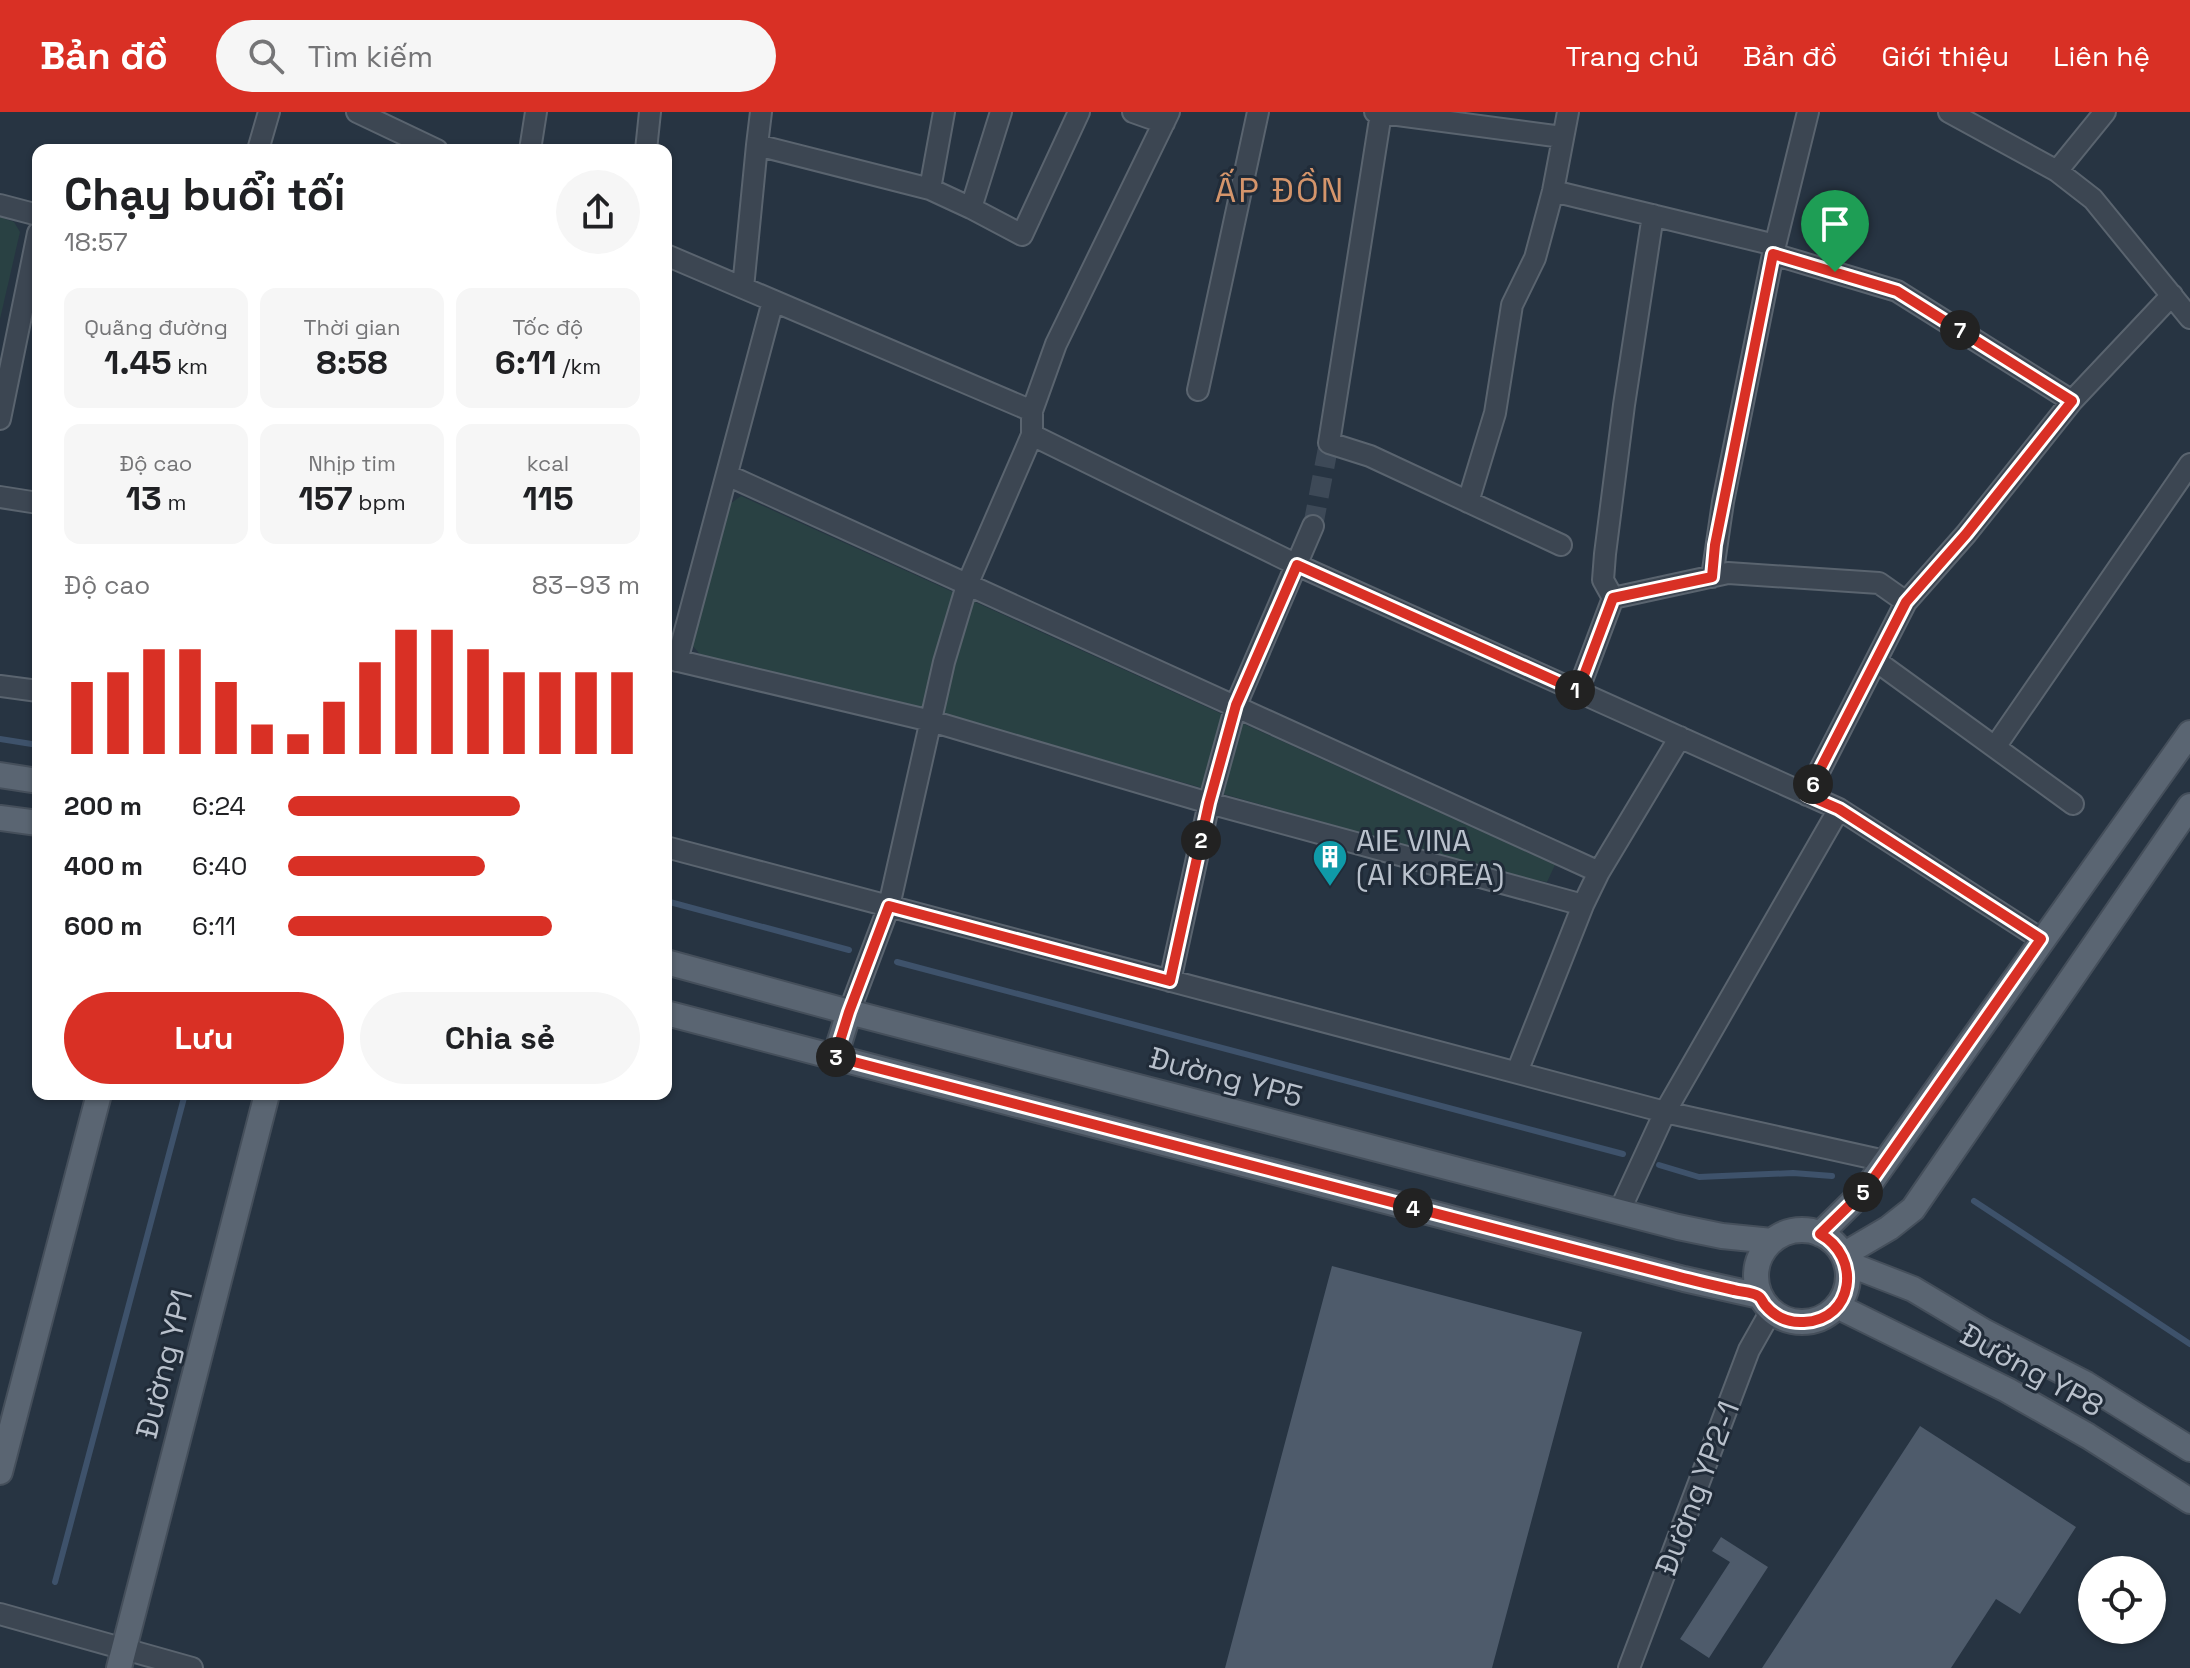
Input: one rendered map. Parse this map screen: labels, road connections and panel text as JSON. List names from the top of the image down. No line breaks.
{"streets":{"main road":["Đường YP5","Đường YP1","Đường YP8"],"street":["Đường YP2-1"]},"crossings":[["Đường YP5","Đường YP8"],["Đường YP5","Đường YP2-1"],["Đường YP8","Đường YP2-1"]],"districts":["ẤP ĐỒN"],"places":{"building":["AIE VINA (AI KOREA)"]},"page":{"header":"Bản đồ","search":"Tìm kiếm","nav":["Trang chủ","Bản đồ","Giới thiệu","Liên hệ"],"heading":["Chạy buổi tối","18:57"],"stats":[["Quãng đường","1.45 km"],["Thời gian","8:58"],["Tốc độ","6:11 /km"],["Độ cao","13 m"],["Nhịp tim","157 bpm"],["kcal","115"]],"pins":["7","1","6","2","3","5","4"],"chart":["Độ cao","83–93 m"],"list":[{"name":"200 m","note":"6:24"},{"name":"400 m","note":"6:40"},{"name":"600 m","note":"6:11"}],"buttons":["Lưu","Chia sẻ"]}}
